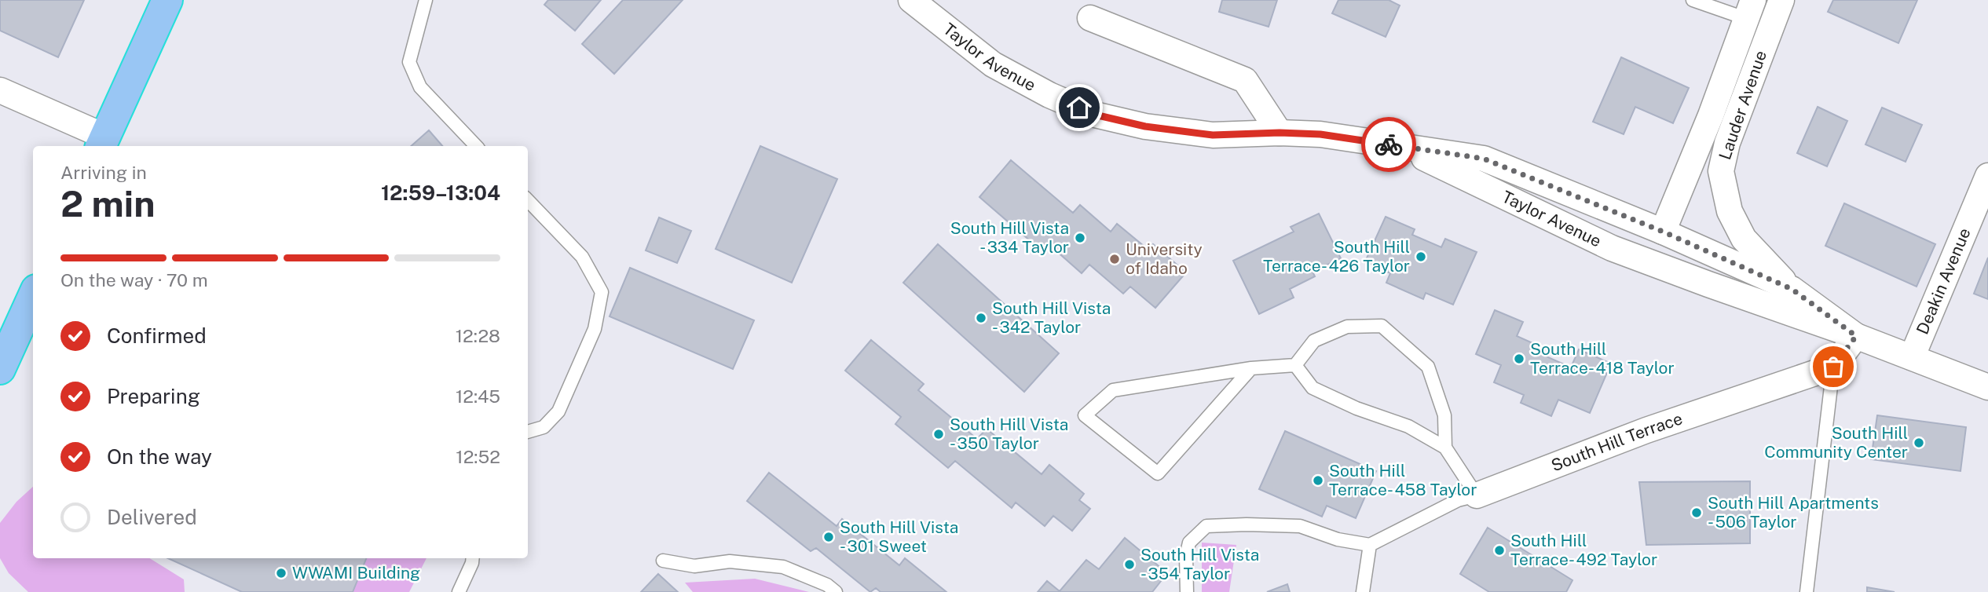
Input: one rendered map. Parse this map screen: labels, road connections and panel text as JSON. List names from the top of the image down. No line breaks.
{"streets":{"street":["Taylor Avenue","Lauder Avenue","Deakin Avenue","South Hill Terrace"]},"crossings":[["Taylor Avenue","Lauder Avenue"],["Taylor Avenue","Deakin Avenue"]],"places":["South Hill Vista - 334 Taylor","South Hill Terrace- 426 Taylor","University of Idaho","South Hill Vista - 342 Taylor","South Hill Terrace- 418 Taylor","South Hill Vista - 350 Taylor","South Hill Community Center","South Hill Terrace- 458 Taylor","South Hill Apartments - 506 Taylor","South Hill Vista - 301 Sweet","South Hill Terrace- 492 Taylor","South Hill Vista - 354 Taylor","WWAMI Building"],"page":{"heading":["2 min","Arriving in","12:59–13:04"],"bar":"On the way · 70 m","list":[["Confirmed","12:28"],["Preparing","12:45"],["On the way","12:52"],"Delivered"]}}
